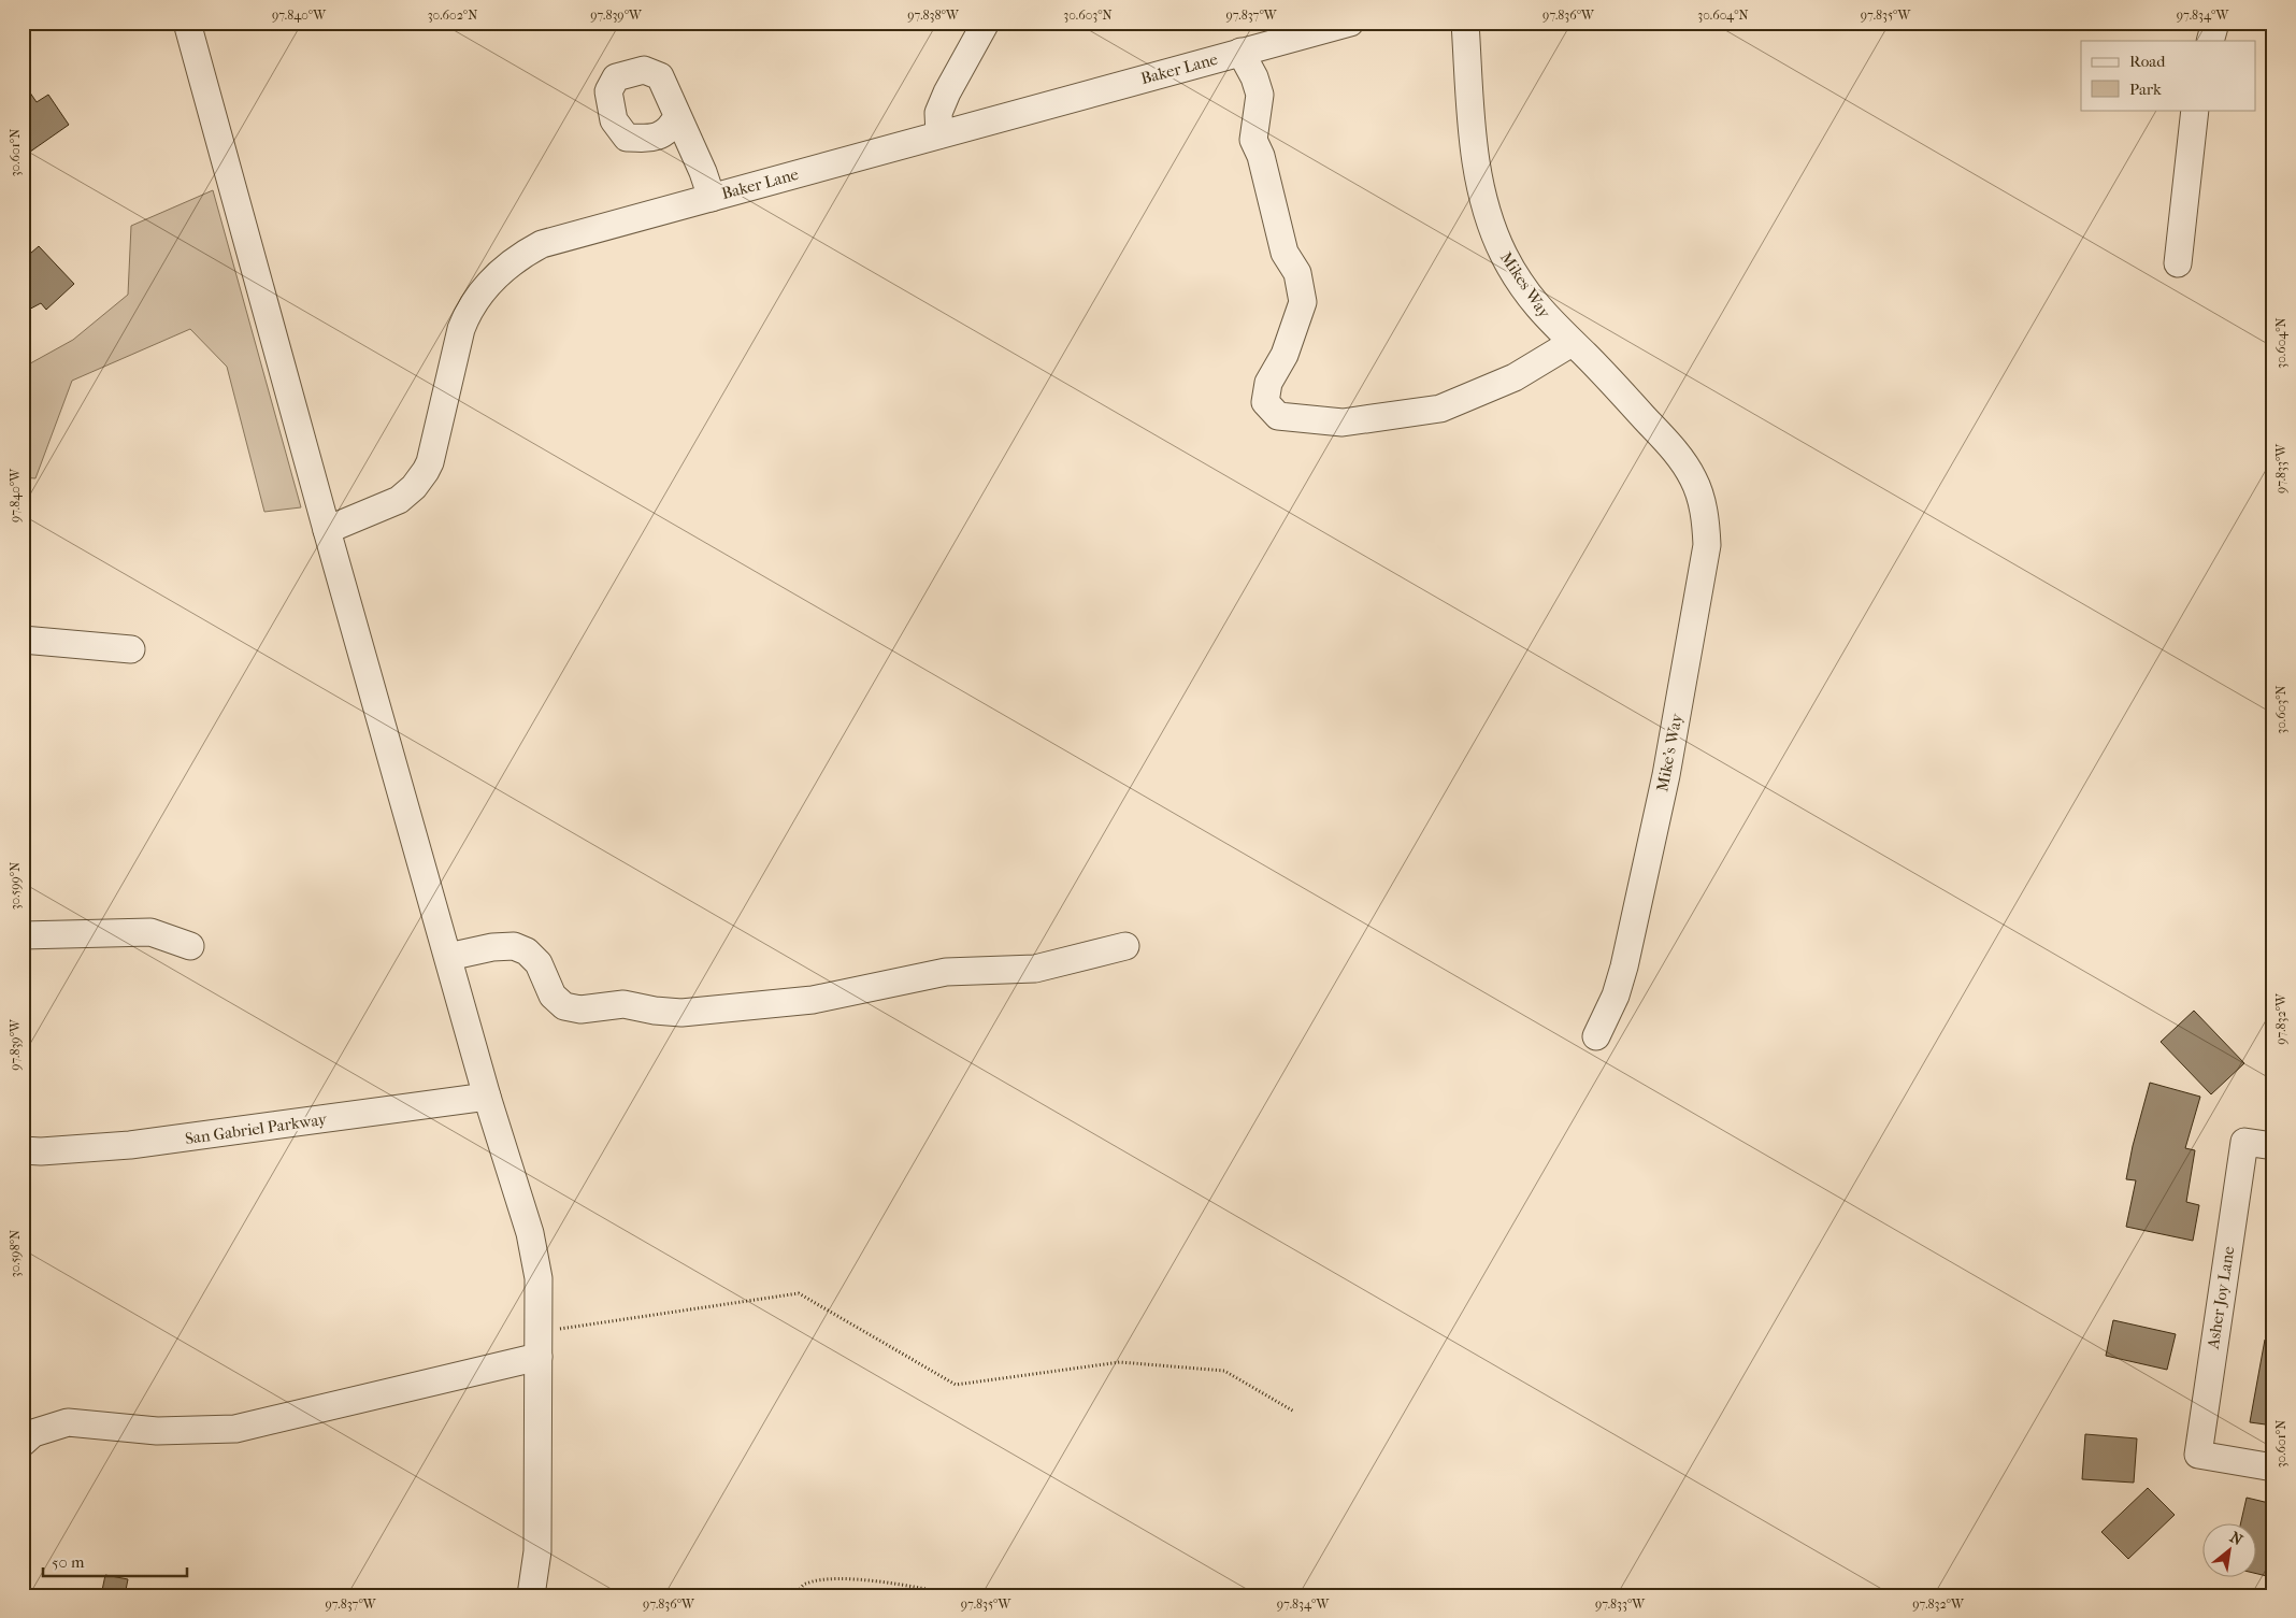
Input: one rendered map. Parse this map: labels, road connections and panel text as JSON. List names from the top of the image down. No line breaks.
{"streets":{"street":["Baker Lane","Mikes Way","Mike's Way","San Gabriel Parkway","Asher Joy Lane"]},"crossings":[["Mikes Way","Mike's Way"]],"legend":["Road","Park"],"scale_bar":"50 m","north":"top right","coordinates":["97.840°W","30.602°N","97.839°W","97.838°W","30.603°N","97.837°W","97.836°W","30.604°N","97.835°W","97.834°W","30.601°N","97.833°W","30.599°N","97.832°W","30.598°N"]}
